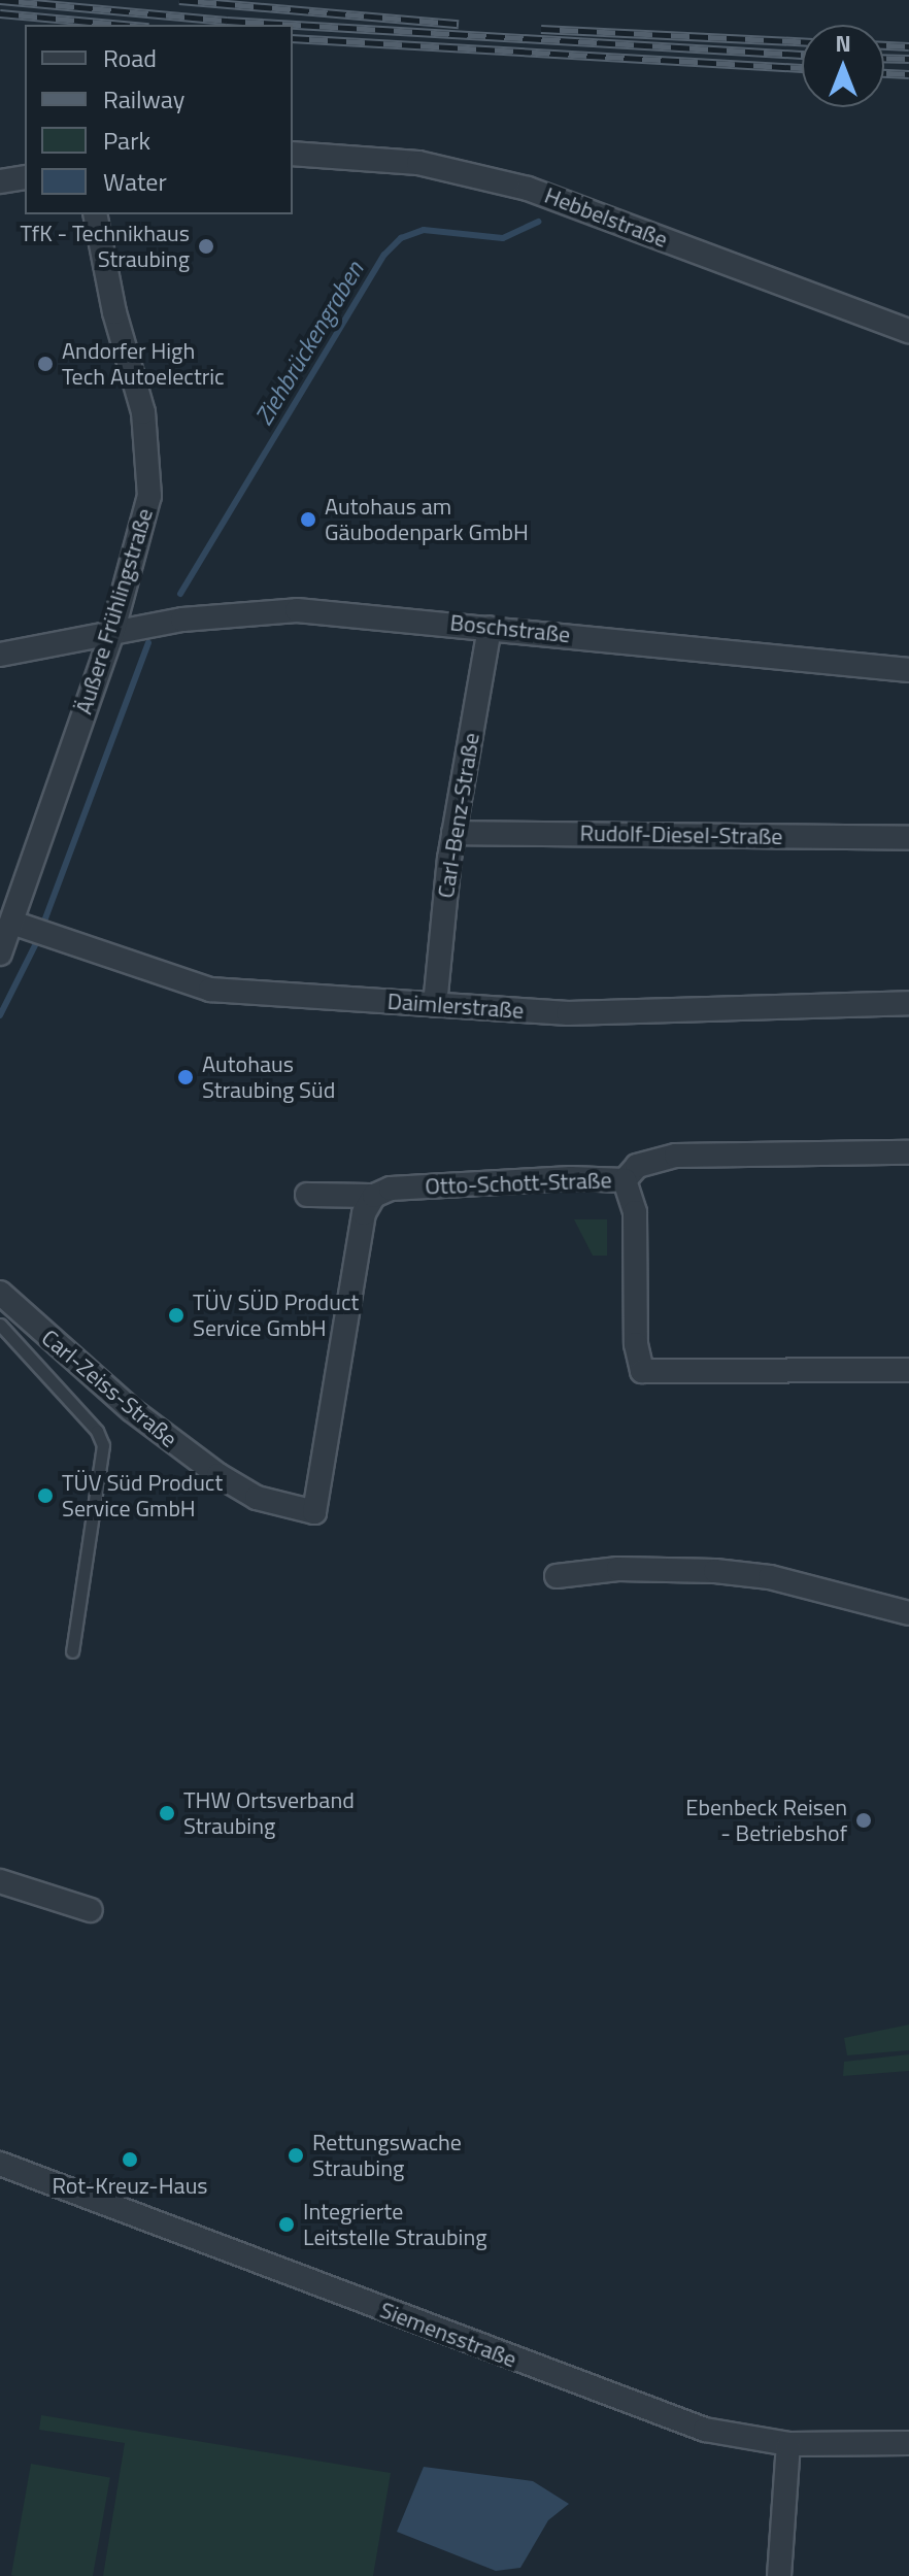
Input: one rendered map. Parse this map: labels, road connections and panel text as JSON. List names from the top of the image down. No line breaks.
{"streets":{"street":["Hebbelstraße","Äußere Frühlingstraße","Boschstraße","Carl-Benz-Straße","Rudolf-Diesel-Straße","Daimlerstraße","Otto-Schott-Straße","Carl-Zeiss-Straße","Siemensstraße"]},"crossings":[["Äußere Frühlingstraße","Boschstraße"],["Äußere Frühlingstraße","Daimlerstraße"],["Boschstraße","Carl-Benz-Straße"],["Carl-Benz-Straße","Rudolf-Diesel-Straße"],["Carl-Benz-Straße","Daimlerstraße"],["Otto-Schott-Straße","Carl-Zeiss-Straße"]],"water":["Ziehbrückengraben"],"places":["TfK - Technikhaus Straubing","Andorfer High Tech Autoelectric","Autohaus am Gäubodenpark GmbH","Autohaus Straubing Süd","TÜV SÜD Product Service GmbH","TÜV Süd Product Service GmbH","THW Ortsverband Straubing","Ebenbeck Reisen - Betriebshof","Rettungswache Straubing","Rot-Kreuz-Haus","Integrierte Leitstelle Straubing"],"legend":["Road","Railway","Park","Water"],"north":"top"}
